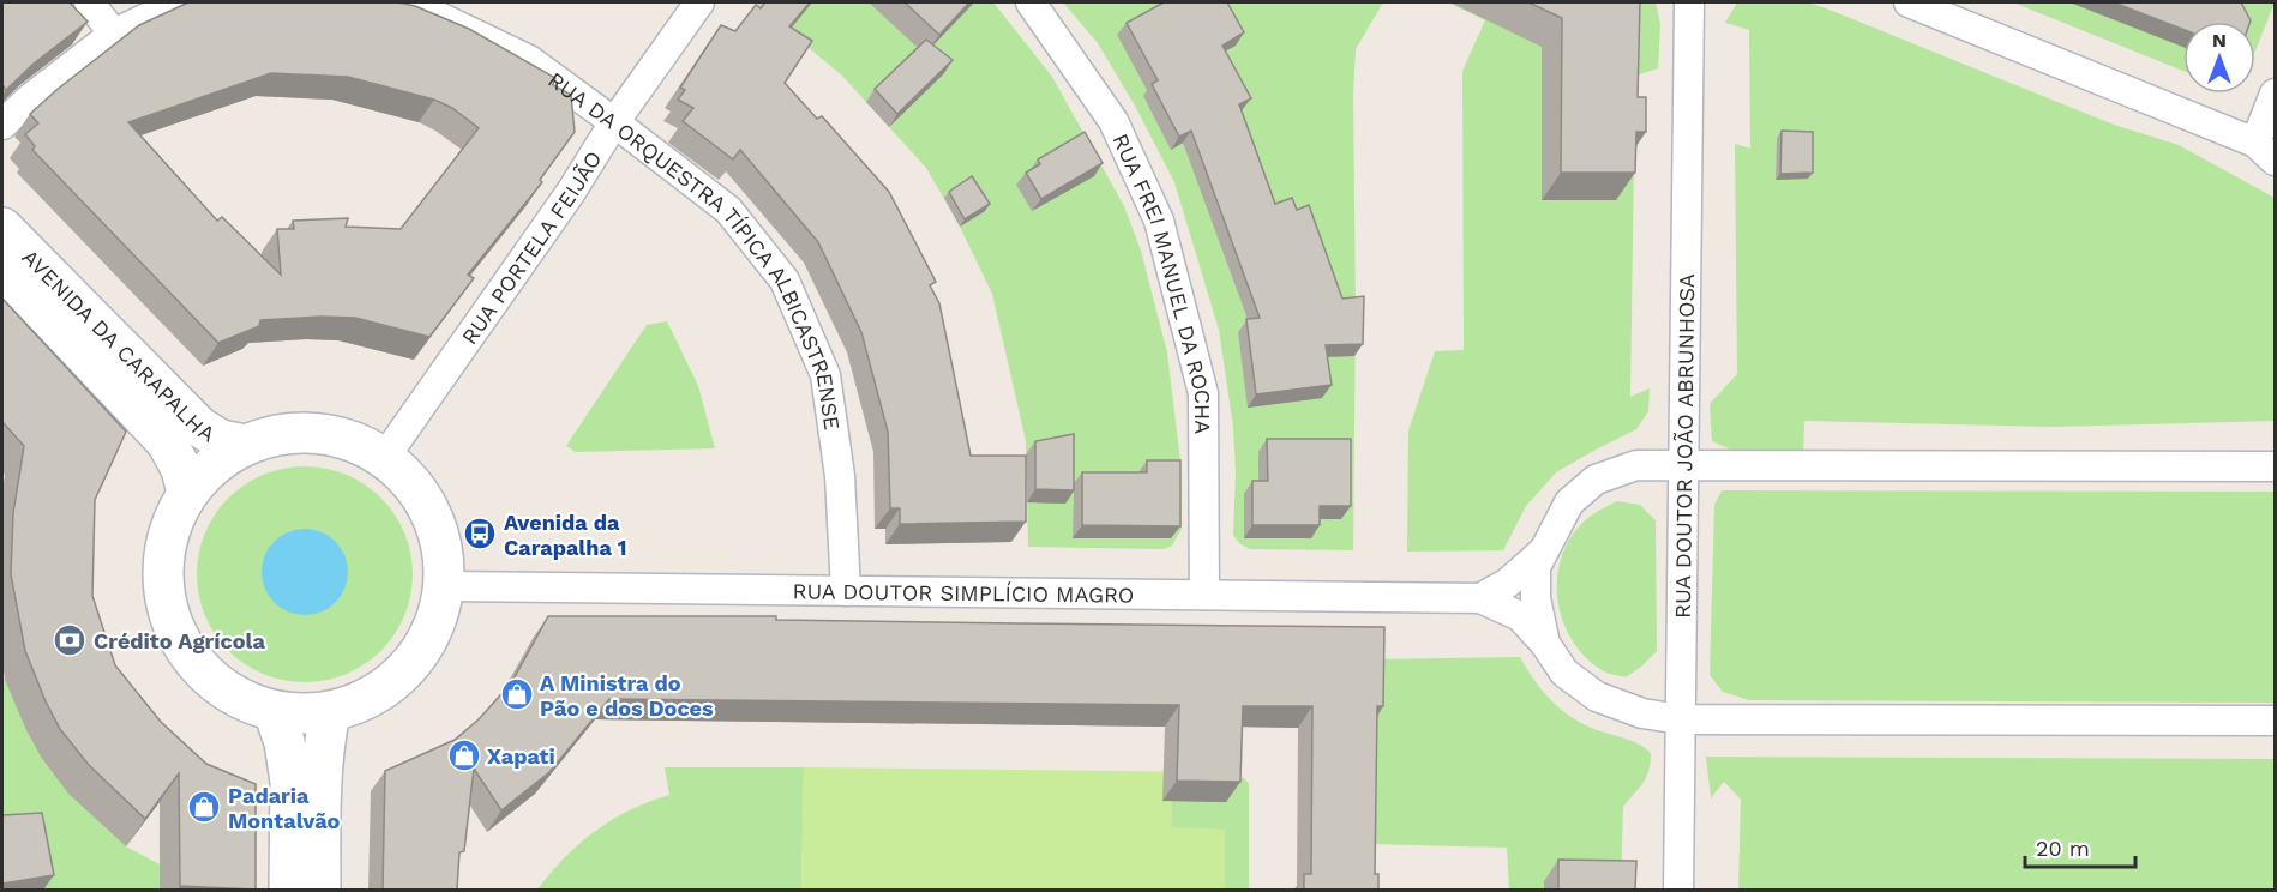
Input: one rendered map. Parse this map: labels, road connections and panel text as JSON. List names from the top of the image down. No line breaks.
{"streets":{"main road":["AVENIDA DA CARAPALHA"],"street":["RUA PORTELA FEIJÃO","RUA DA ORQUESTRA TÍPICA ALBICASTRENSE","RUA FREI MANUEL DA ROCHA","RUA DOUTOR JOÃO ABRUNHOSA","RUA DOUTOR SIMPLÍCIO MAGRO"]},"crossings":[["RUA PORTELA FEIJÃO","RUA DA ORQUESTRA TÍPICA ALBICASTRENSE"],["RUA DA ORQUESTRA TÍPICA ALBICASTRENSE","RUA DOUTOR SIMPLÍCIO MAGRO"],["RUA FREI MANUEL DA ROCHA","RUA DOUTOR SIMPLÍCIO MAGRO"]],"places":{"bus stop":["Avenida da Carapalha 1"],"bank":["Crédito Agrícola"],"shop":["A Ministra do Pão e dos Doces","Xapati","Padaria Montalvão"]},"scale_bar":"20 m","north":"top"}
